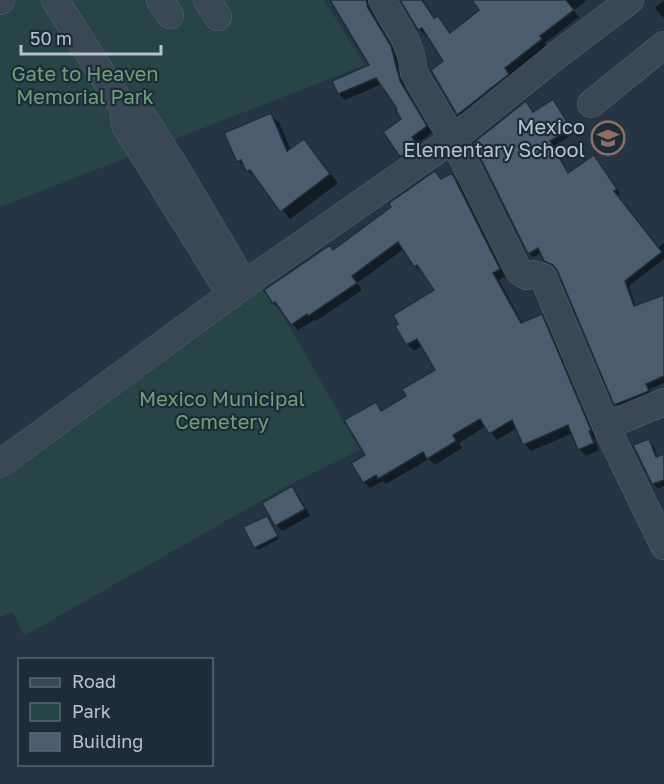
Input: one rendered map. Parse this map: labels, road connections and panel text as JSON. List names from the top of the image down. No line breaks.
{"parks":["Gate to Heaven Memorial Park","Mexico Municipal Cemetery"],"places":{"school or university":["Mexico Elementary School"]},"legend":["Road","Park","Building"],"scale_bar":"50 m"}
